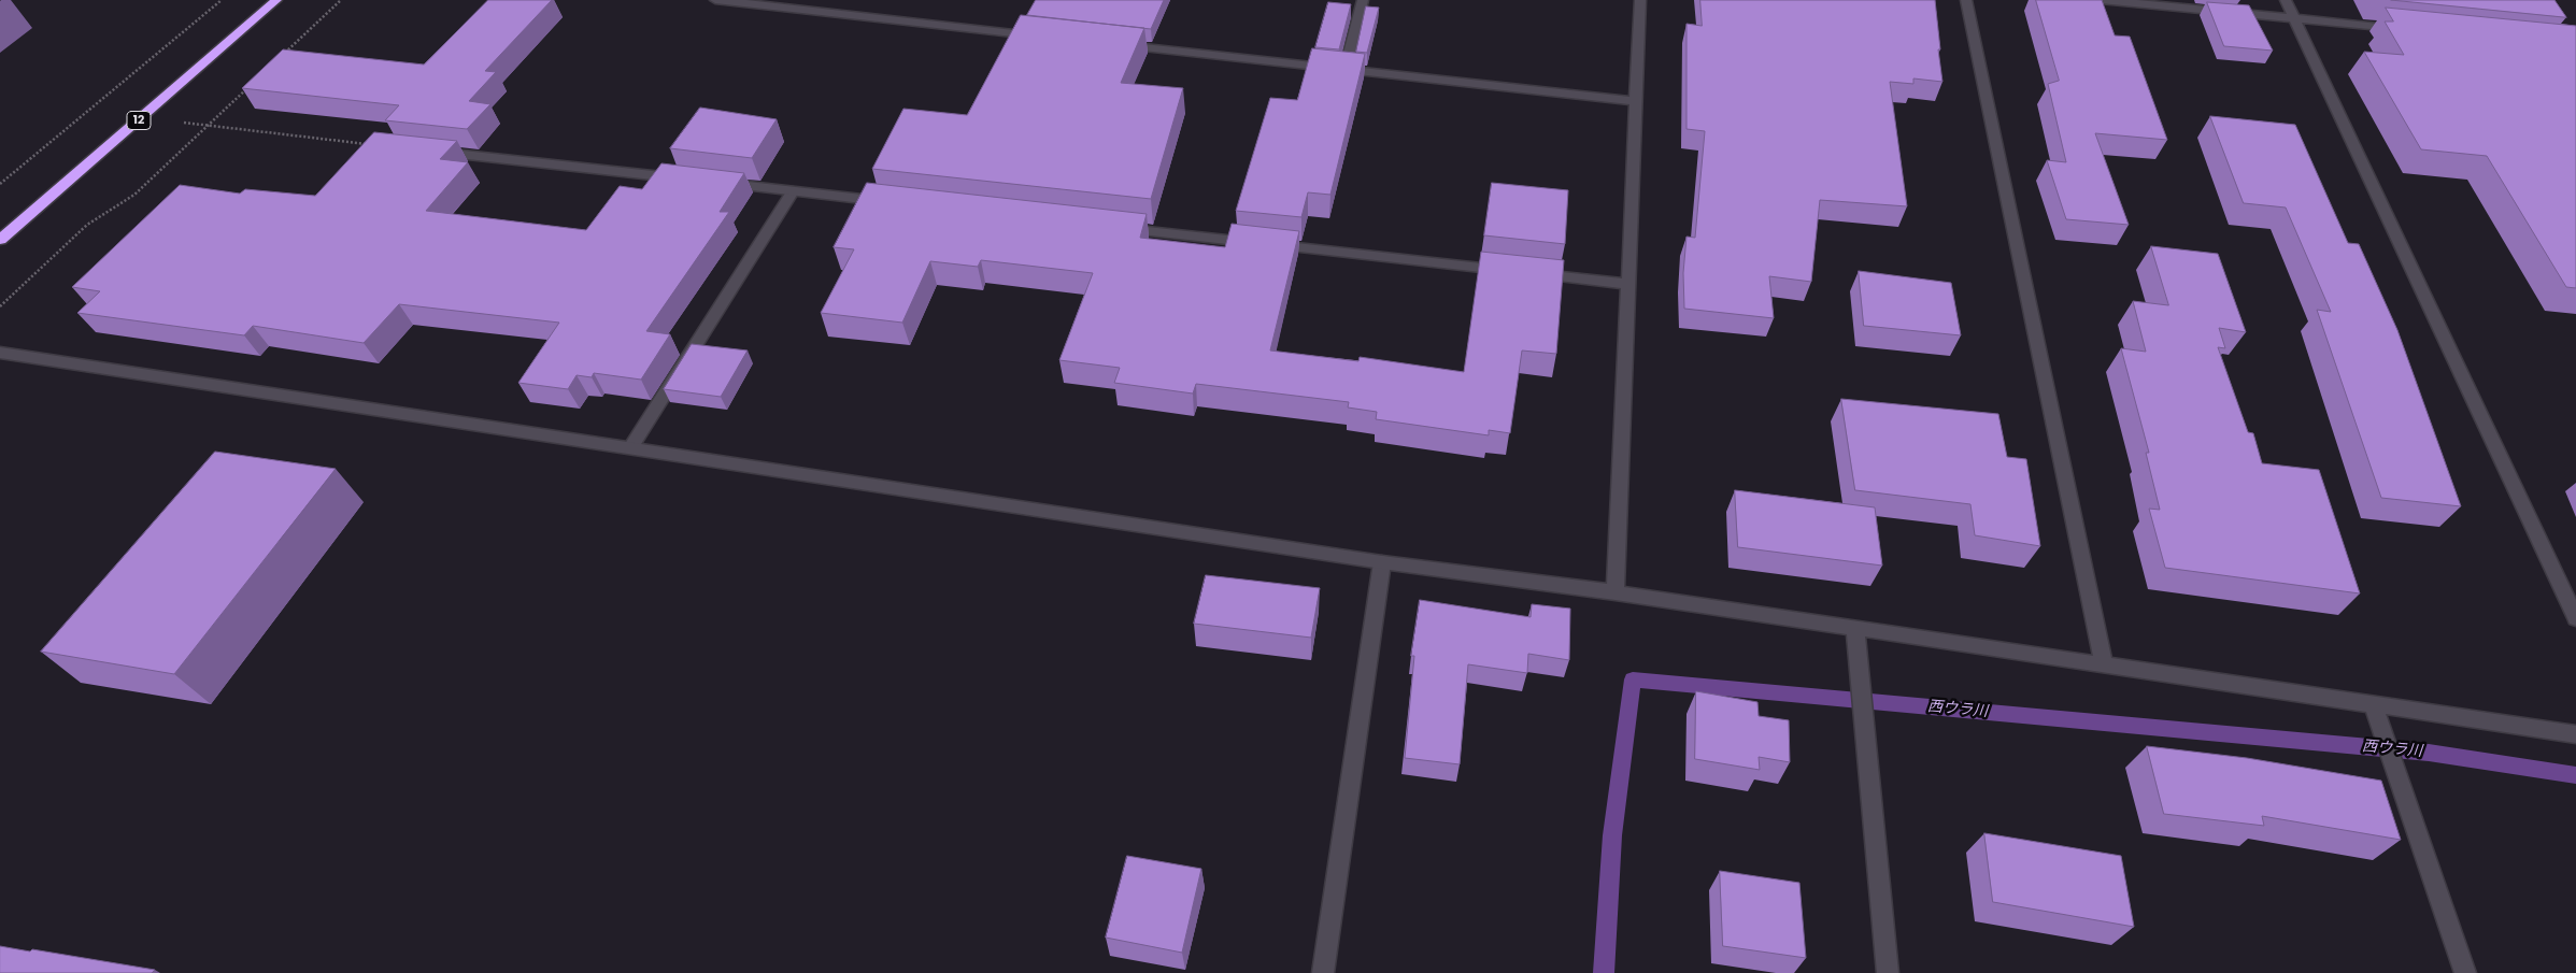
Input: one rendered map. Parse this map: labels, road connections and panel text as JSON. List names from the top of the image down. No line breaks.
{"streets":{"highway":["12"]},"water":["西ウラ川"]}
